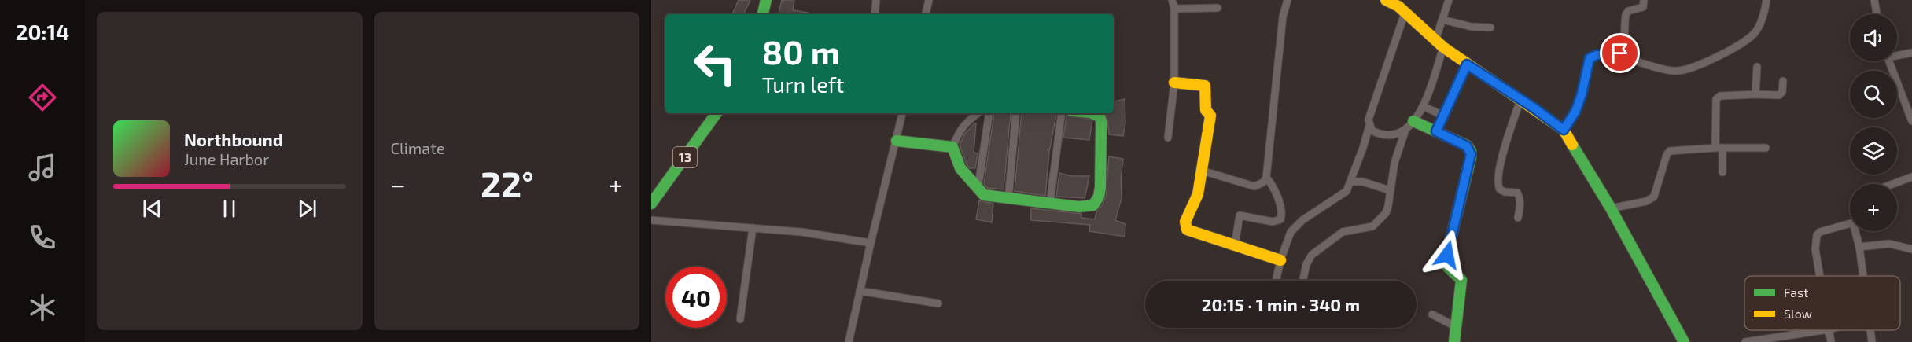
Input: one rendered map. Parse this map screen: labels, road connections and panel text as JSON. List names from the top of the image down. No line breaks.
{"streets":{"main road":["13"]},"legend":["Fast","Slow"],"page":{"tabs":"20:14","tile":"Climate","map_buttons":"+","turn":["80 m","Turn left"],"song":["Northbound","June Harbor"],"heat":["−","22°","+"],"limit":"40","trip":"20:15 · 1 min · 340 m"}}
